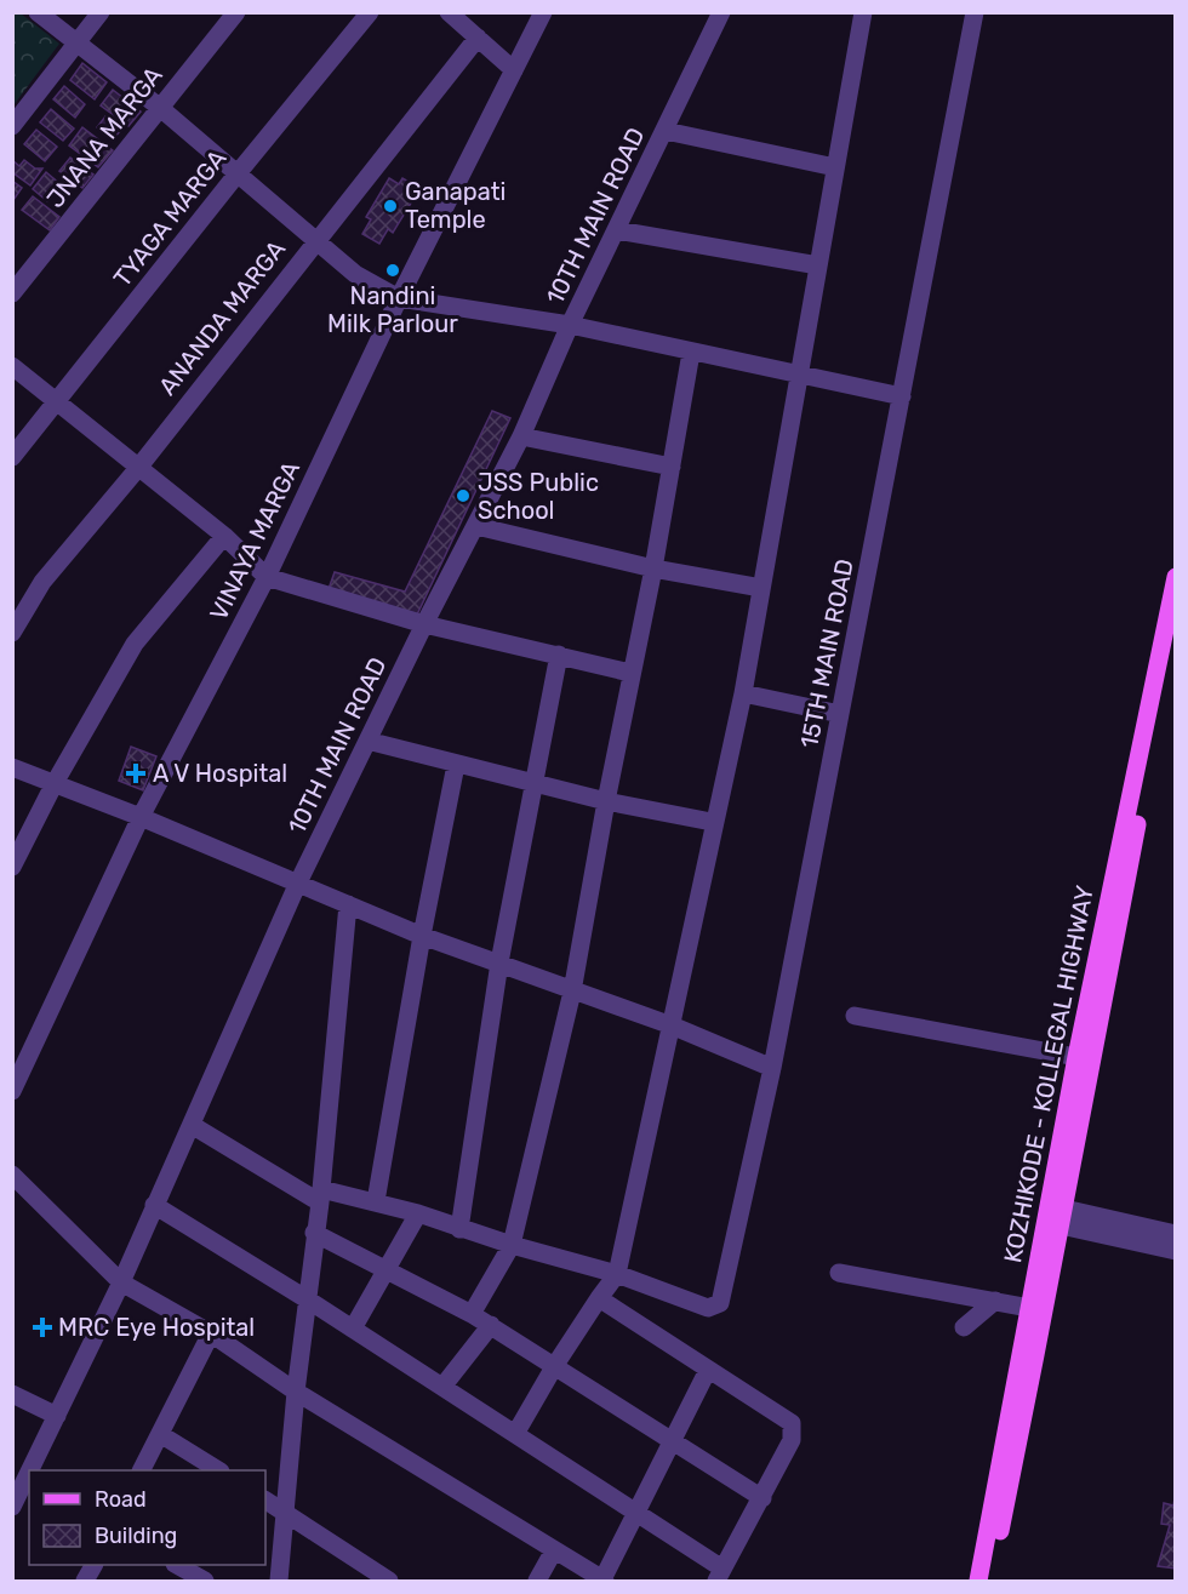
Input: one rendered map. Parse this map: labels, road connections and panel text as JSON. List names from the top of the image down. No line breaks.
{"streets":{"main road":["KOZHIKODE - KOLLEGAL HIGHWAY"],"street":["JNANA MARGA","10TH MAIN ROAD","TYAGA MARGA","ANANDA MARGA","VINAYA MARGA","15TH MAIN ROAD"]},"places":{"other":["Ganapati Temple","Nandini Milk Parlour","JSS Public School"],"health":["A V Hospital","MRC Eye Hospital"]},"legend":["Road","Building"]}
